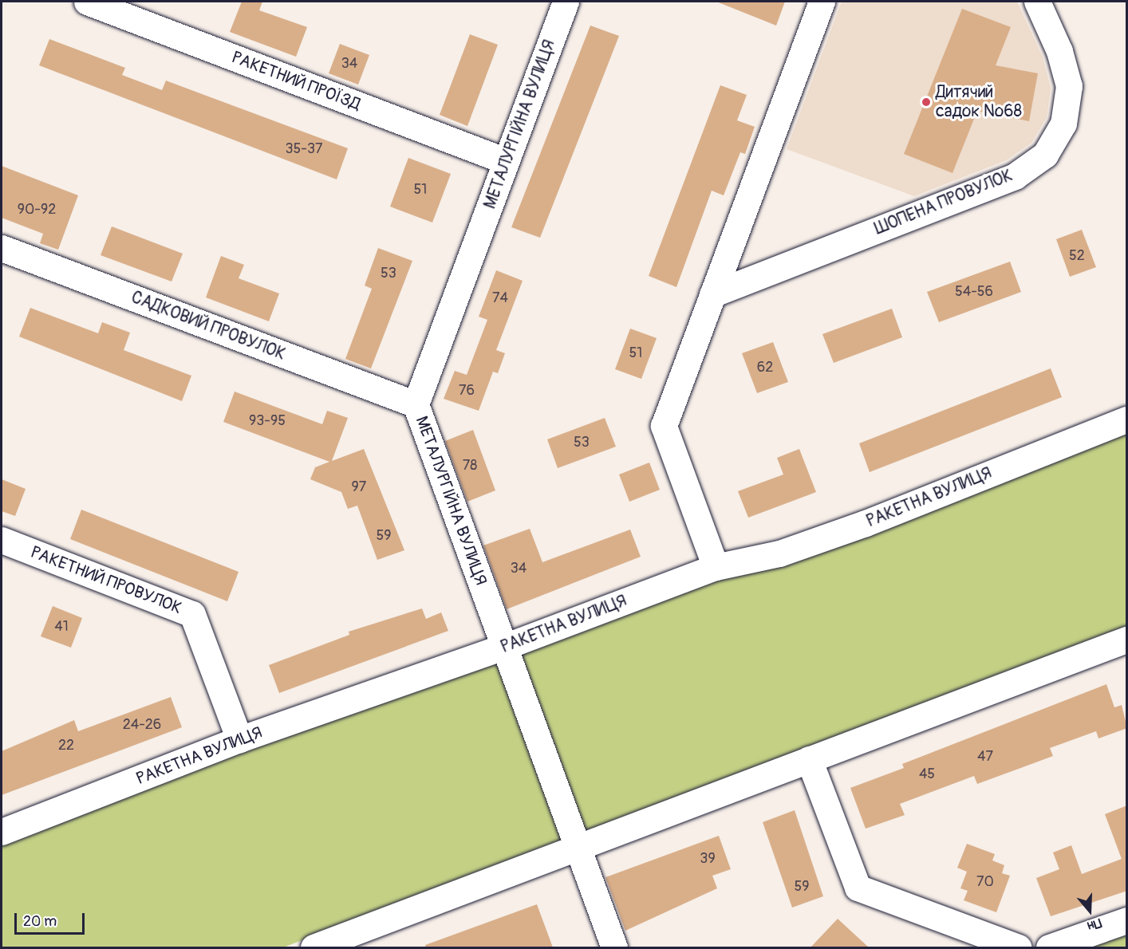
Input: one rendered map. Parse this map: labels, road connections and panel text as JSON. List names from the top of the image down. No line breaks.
{"streets":{"street":["РАКЕТНИЙ ПРОЇЗД","МЕТАЛУРГІЙНА ВУЛИЦЯ","ШОПЕНА ПРОВУЛОК","САДКОВИЙ ПРОВУЛОК","РАКЕТНА ВУЛИЦЯ","РАКЕТНИЙ ПРОВУЛОК"]},"crossings":[["РАКЕТНИЙ ПРОЇЗД","МЕТАЛУРГІЙНА ВУЛИЦЯ"],["МЕТАЛУРГІЙНА ВУЛИЦЯ","САДКОВИЙ ПРОВУЛОК"],["МЕТАЛУРГІЙНА ВУЛИЦЯ","РАКЕТНА ВУЛИЦЯ"],["РАКЕТНА ВУЛИЦЯ","РАКЕТНИЙ ПРОВУЛОК"]],"places":["Дитячий садок №68"],"house_numbers":["34","35-37","51","90-92","52","53","54-56","74","51","62","76","93-95","53","78","97","59","34","41","24-26","22","47","45","39","70","59"],"scale_bar":"20 m","north":"bottom"}
